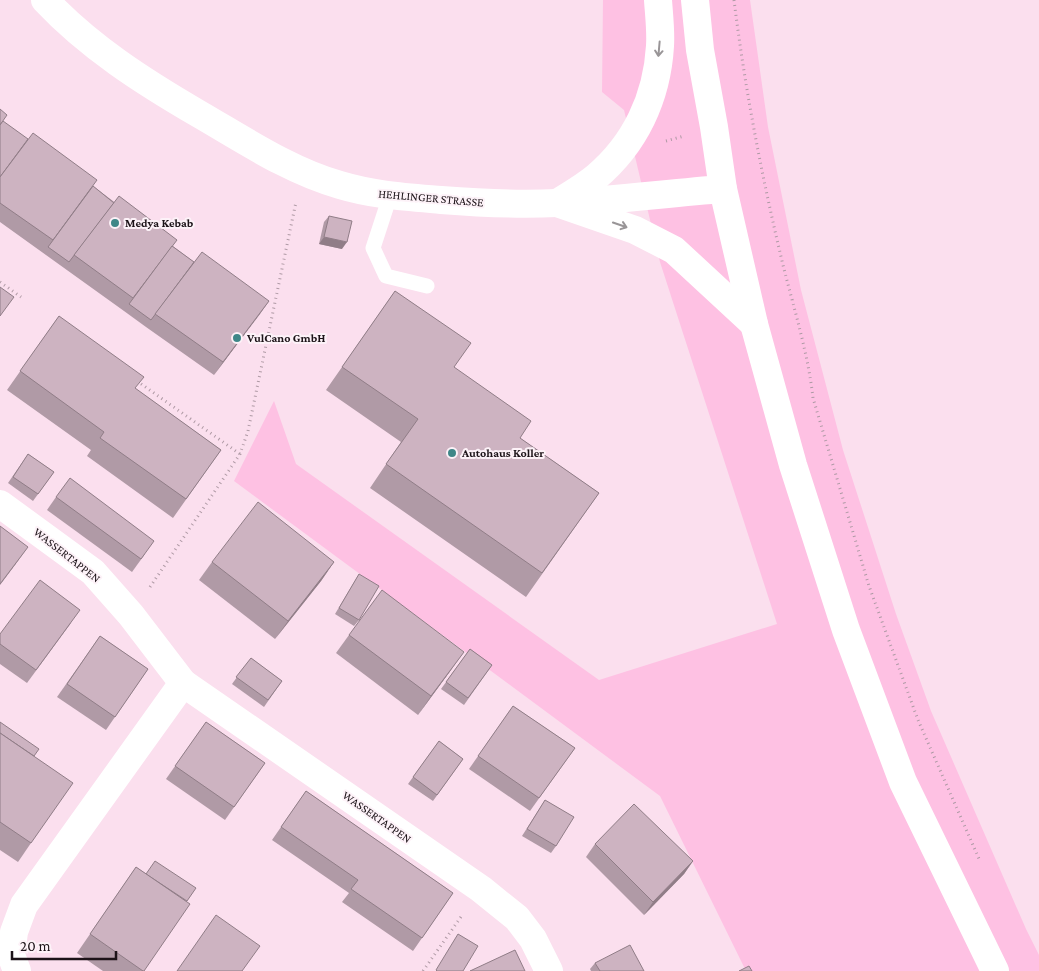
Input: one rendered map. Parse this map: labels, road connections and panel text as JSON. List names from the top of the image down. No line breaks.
{"streets":{"street":["HEHLINGER STRASSE","WASSERTAPPEN"]},"places":["Medya Kebab","VulCano GmbH","Autohaus Koller"],"scale_bar":"20 m"}
